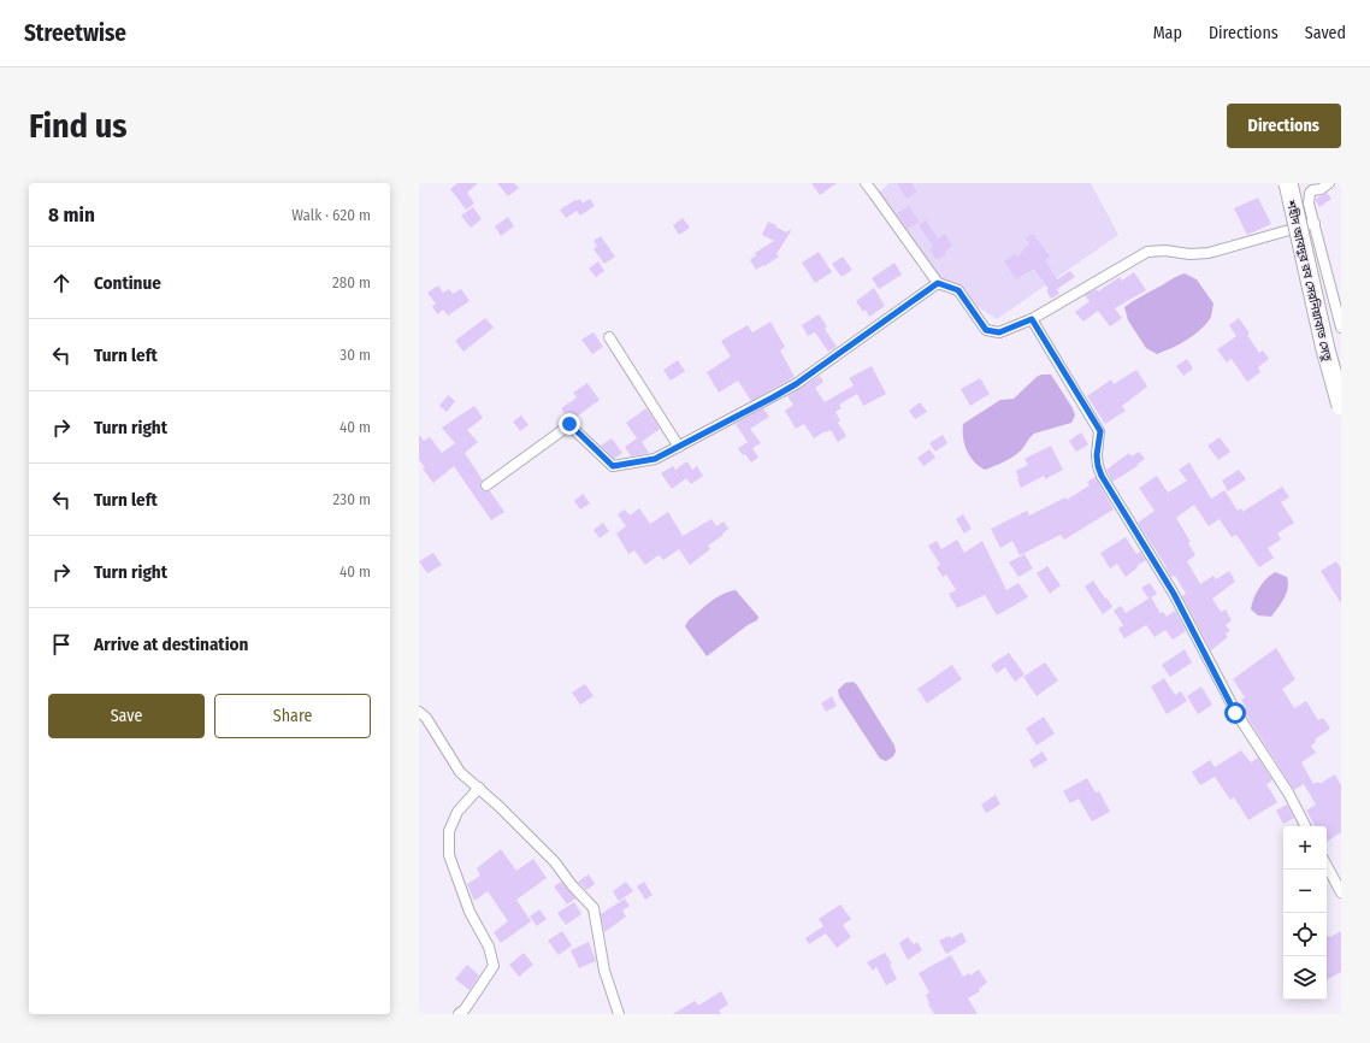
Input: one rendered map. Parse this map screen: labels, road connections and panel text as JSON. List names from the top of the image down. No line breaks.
{"streets":{"highway":["শহীদ আবদুর রব সেরনিয়াবাত সেতু"]},"page":{"header":"Streetwise","nav":["Map","Directions","Saved"],"buttons":["Directions",["Save","Share"]],"title":"Find us","heading":["8 min","Walk · 620 m"],"list":[["Continue","280 m"],["Turn left","30 m"],["Turn right","40 m"],["Turn left","230 m"],["Turn right","40 m"],"Arrive at destination"],"map_buttons":["+","−"]}}
